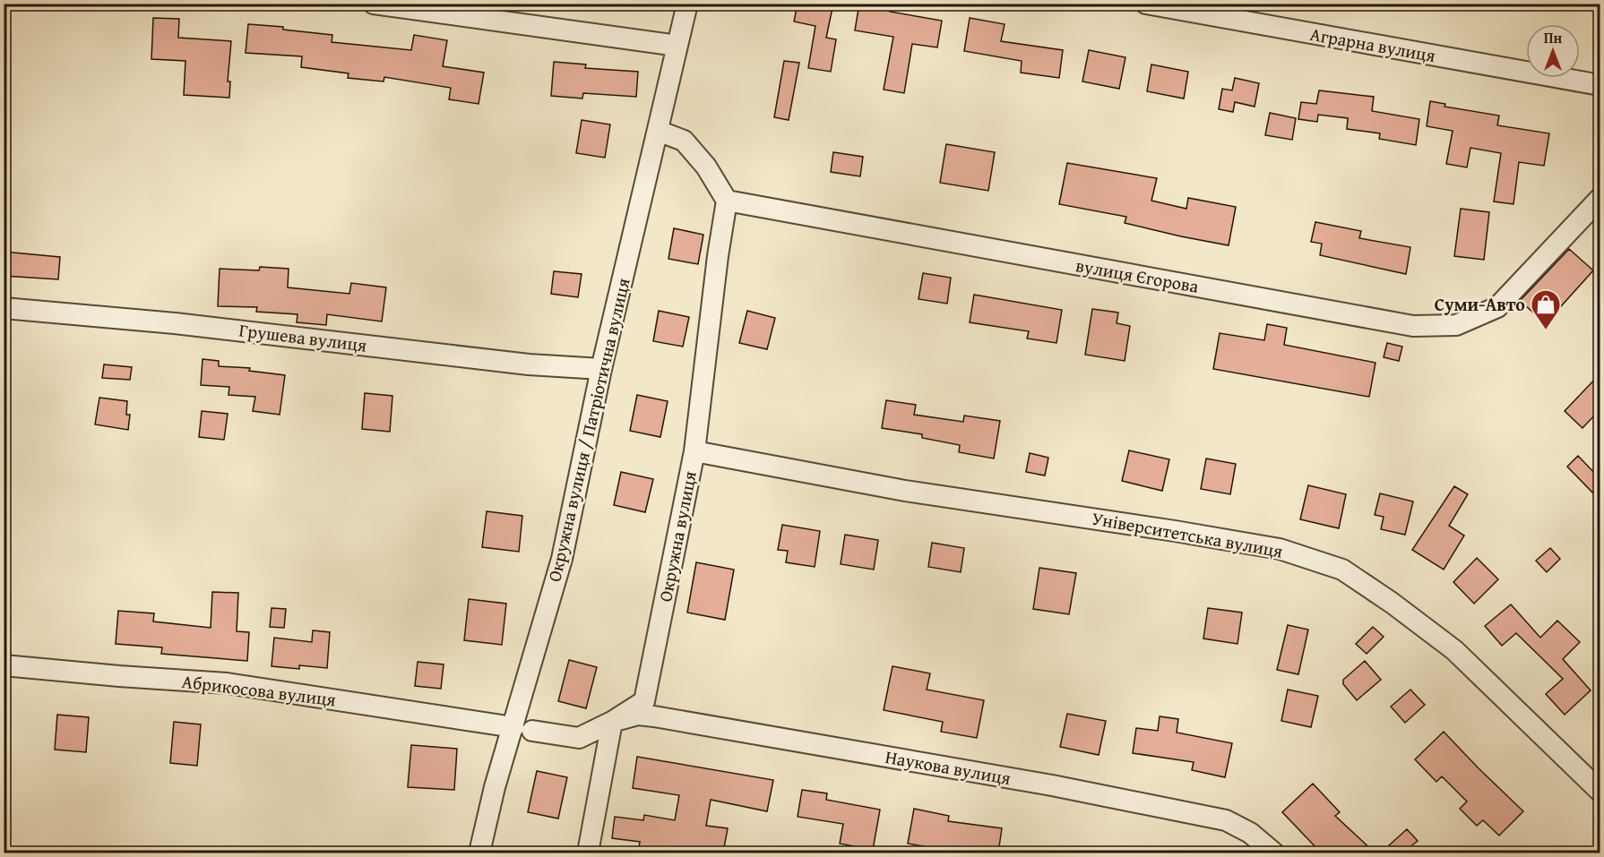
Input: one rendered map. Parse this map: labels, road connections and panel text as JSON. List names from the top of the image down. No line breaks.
{"streets":{"street":["Аграрна вулиця","вулиця Єгорова","Грушева вулиця","Окружна вулиця / Патріотична вулиця","Університетська вулиця","Окружна вулиця","Абрикосова вулиця","Наукова вулиця"]},"crossings":[["вулиця Єгорова","Окружна вулиця"],["Грушева вулиця","Окружна вулиця / Патріотична вулиця"],["Окружна вулиця / Патріотична вулиця","Абрикосова вулиця"],["Університетська вулиця","Окружна вулиця"],["Окружна вулиця","Абрикосова вулиця"],["Окружна вулиця","Наукова вулиця"],["Абрикосова вулиця","Наукова вулиця"]],"places":{"shop":["Суми-Авто"]},"north":"top"}
